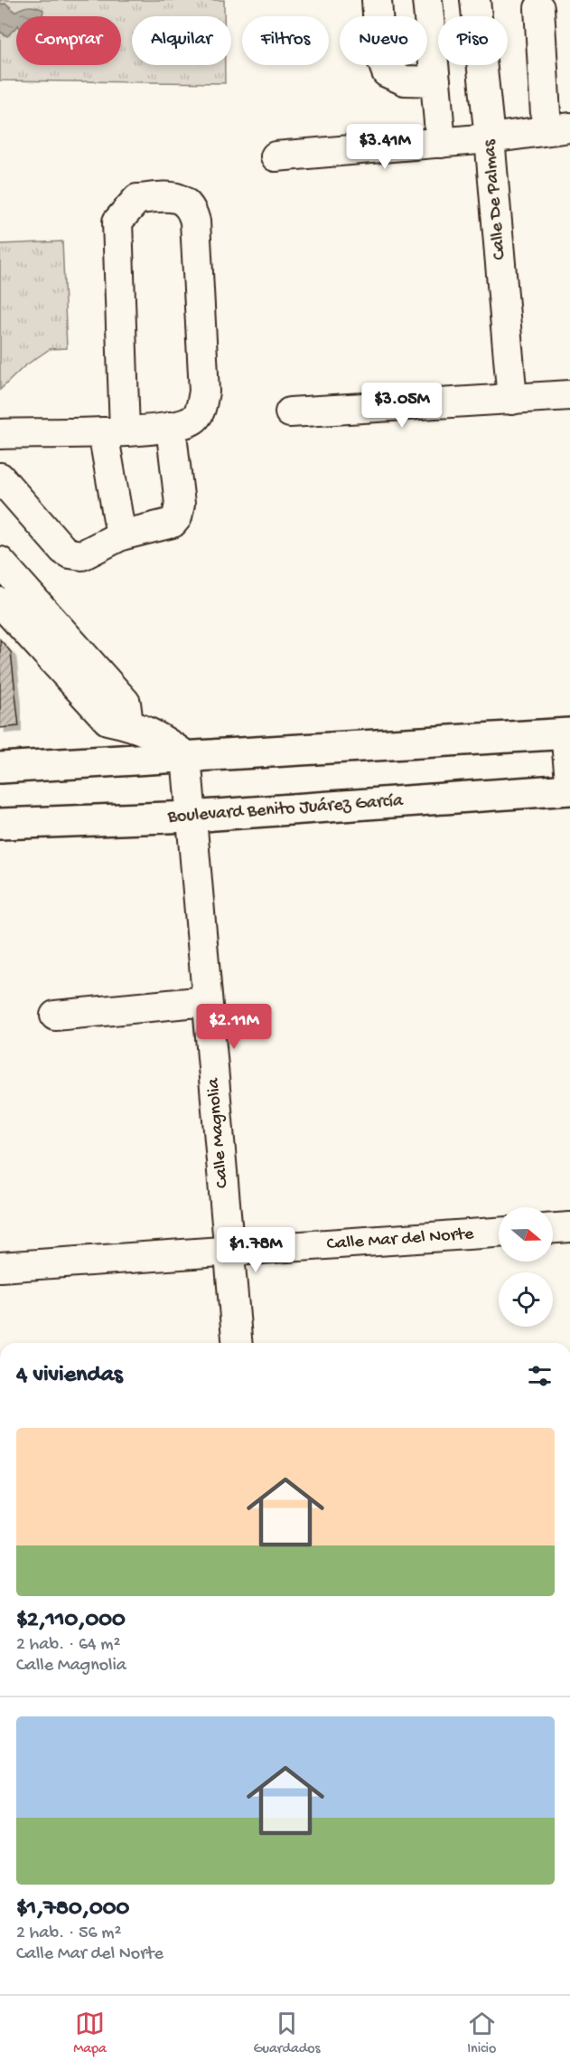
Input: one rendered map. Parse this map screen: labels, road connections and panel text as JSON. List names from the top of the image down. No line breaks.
{"streets":{"main road":["Boulevard Benito Juárez García"],"street":["Calle De Palmas","Calle Magnolia","Calle Mar del Norte"]},"crossings":[["Boulevard Benito Juárez García","Calle Magnolia"],["Calle Magnolia","Calle Mar del Norte"]],"north":"right","page":{"chip":["Comprar","Alquilar","Filtros","Nuevo","Piso"],"price":["$3.41M","$3.05M","$2.11M","$1.78M"],"heading":"4 viviendas","list":[{"name":"$2,110,000","note":"2 hab. · 64 m² · Calle Magnolia"},{"name":"$1,780,000","note":"2 hab. · 56 m² · Calle Mar del Norte"}],"tabs":["Mapa","Guardados","Inicio"]}}
